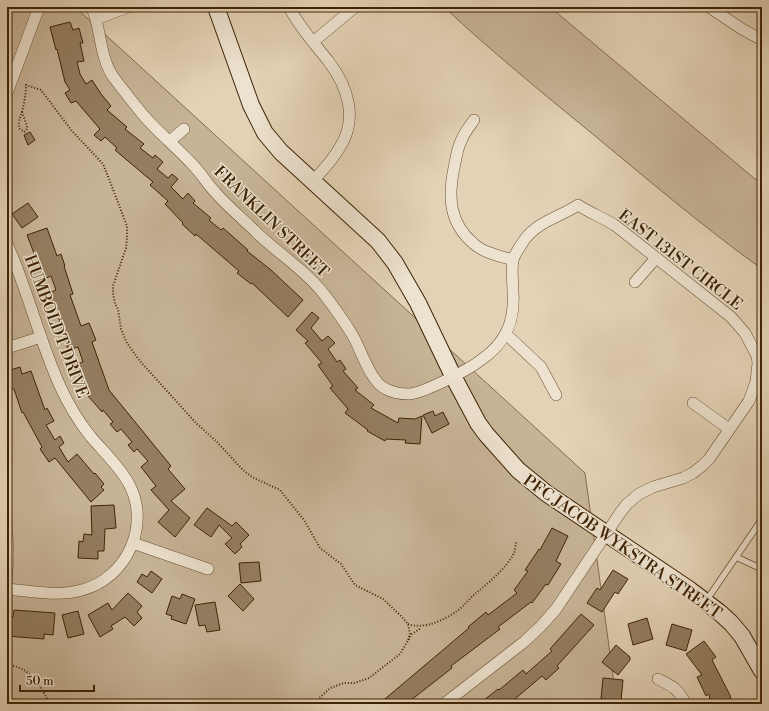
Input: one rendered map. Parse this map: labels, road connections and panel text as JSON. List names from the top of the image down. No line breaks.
{"streets":{"street":["FRANKLIN STREET","EAST 131ST CIRCLE","HUMBOLDT DRIVE","PFC JACOB WYKSTRA STREET"]},"crossings":[["FRANKLIN STREET","EAST 131ST CIRCLE"],["FRANKLIN STREET","PFC JACOB WYKSTRA STREET"],["EAST 131ST CIRCLE","PFC JACOB WYKSTRA STREET"]],"scale_bar":"50 m"}
